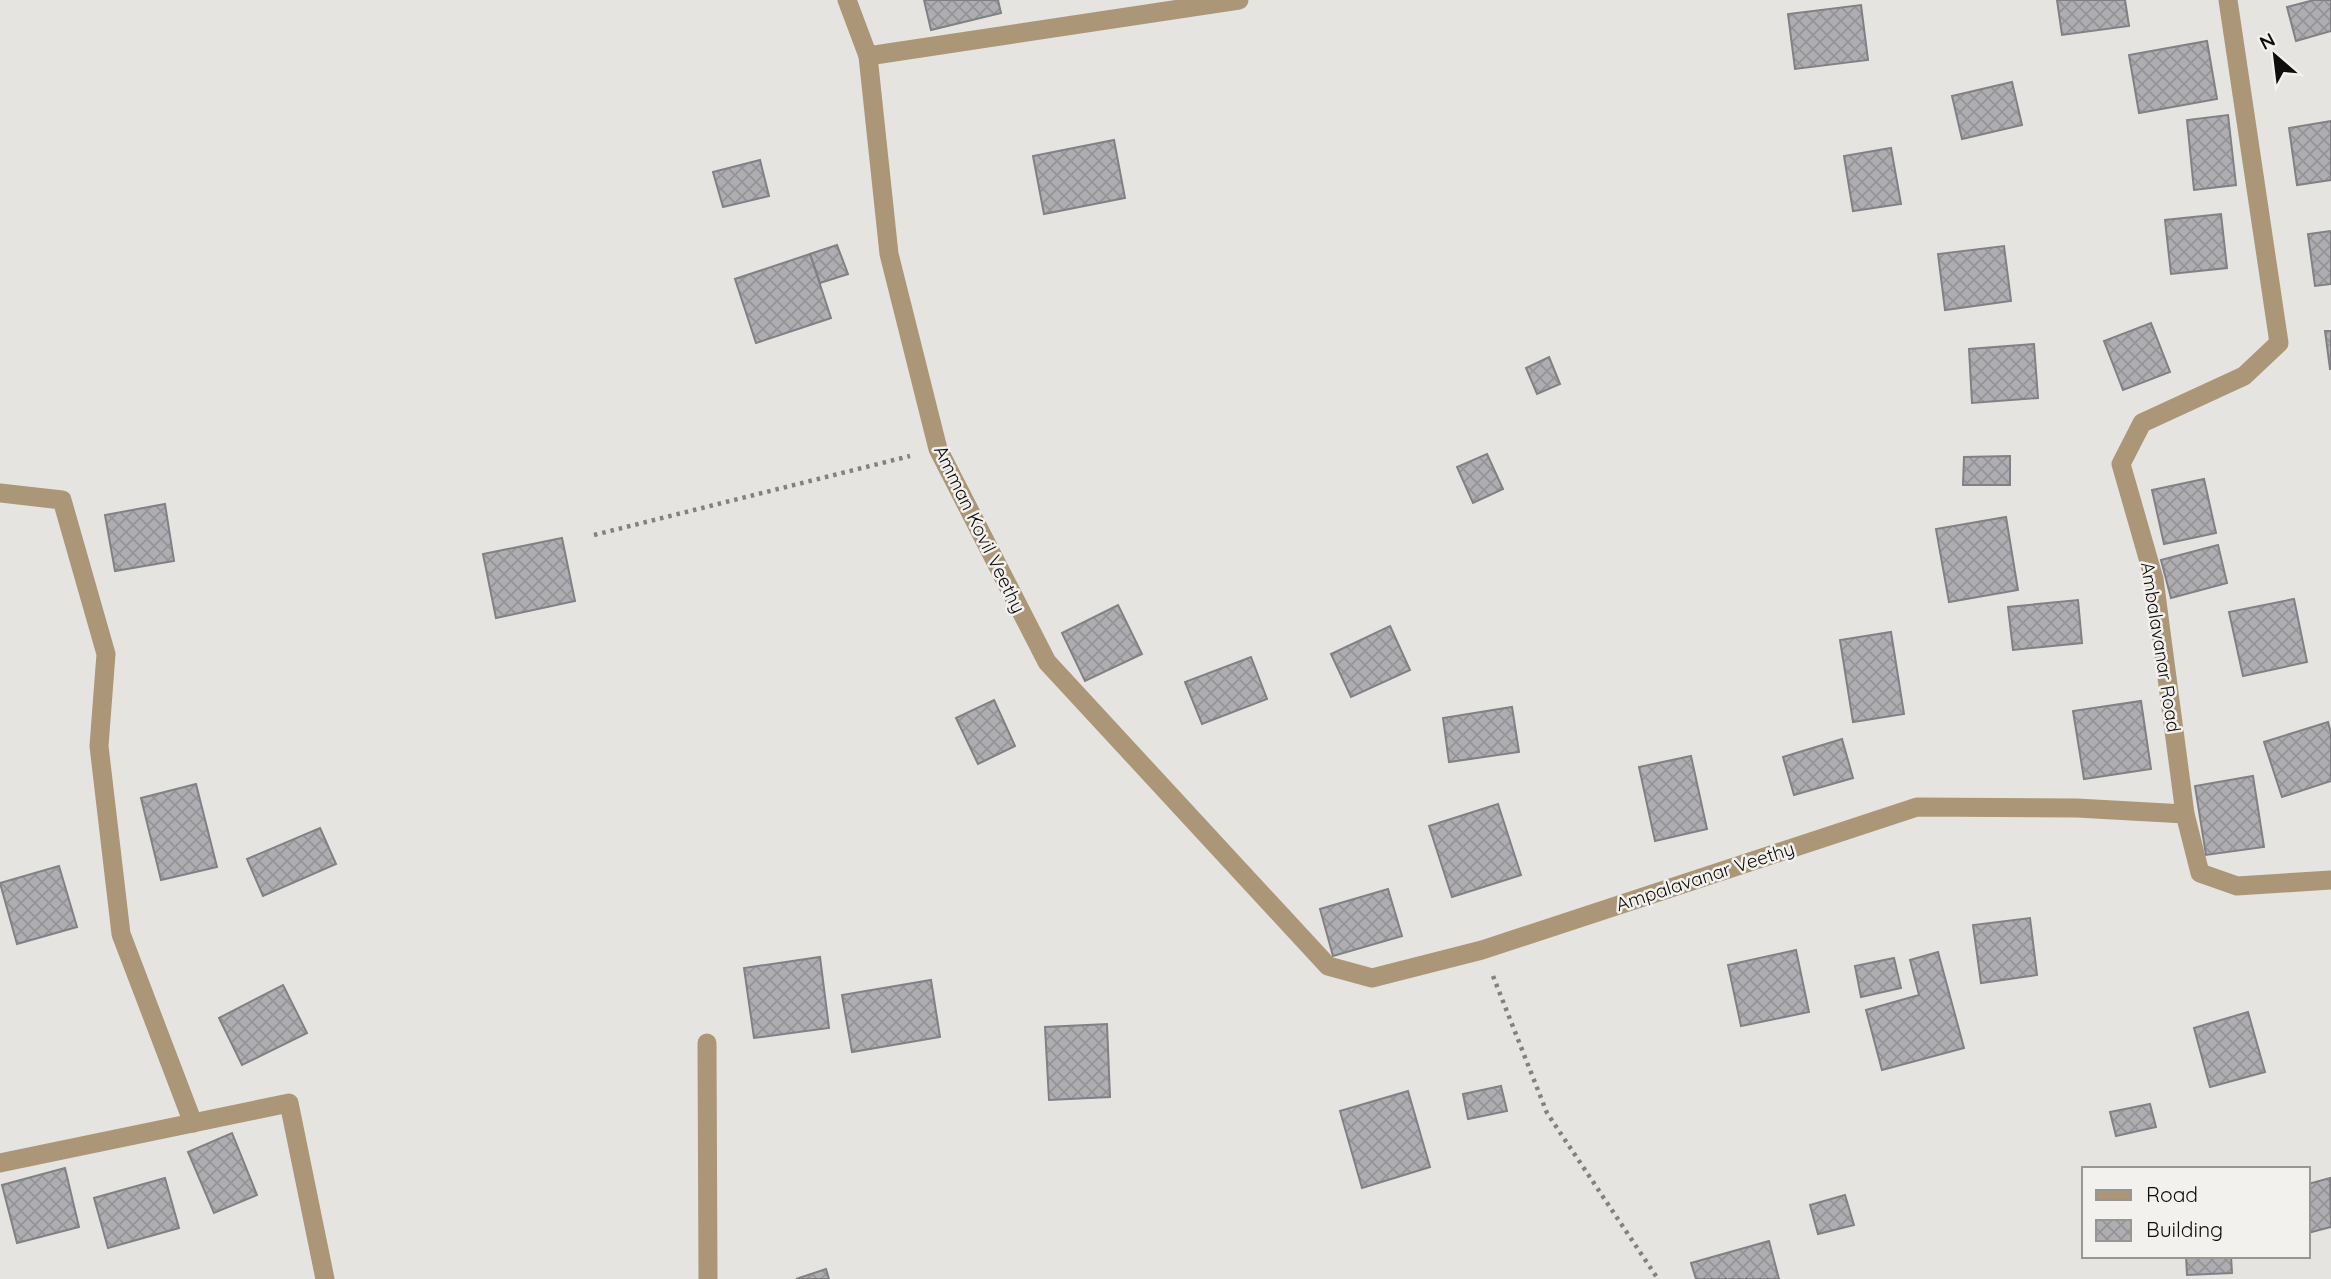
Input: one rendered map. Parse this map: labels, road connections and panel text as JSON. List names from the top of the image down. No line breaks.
{"streets":{"street":["Amman Kovil Veethy","Ambalavanar Road","Ampalavanar Veethy"]},"crossings":[["Amman Kovil Veethy","Ampalavanar Veethy"],["Ambalavanar Road","Ampalavanar Veethy"]],"legend":["Road","Building"],"north":"top left"}
